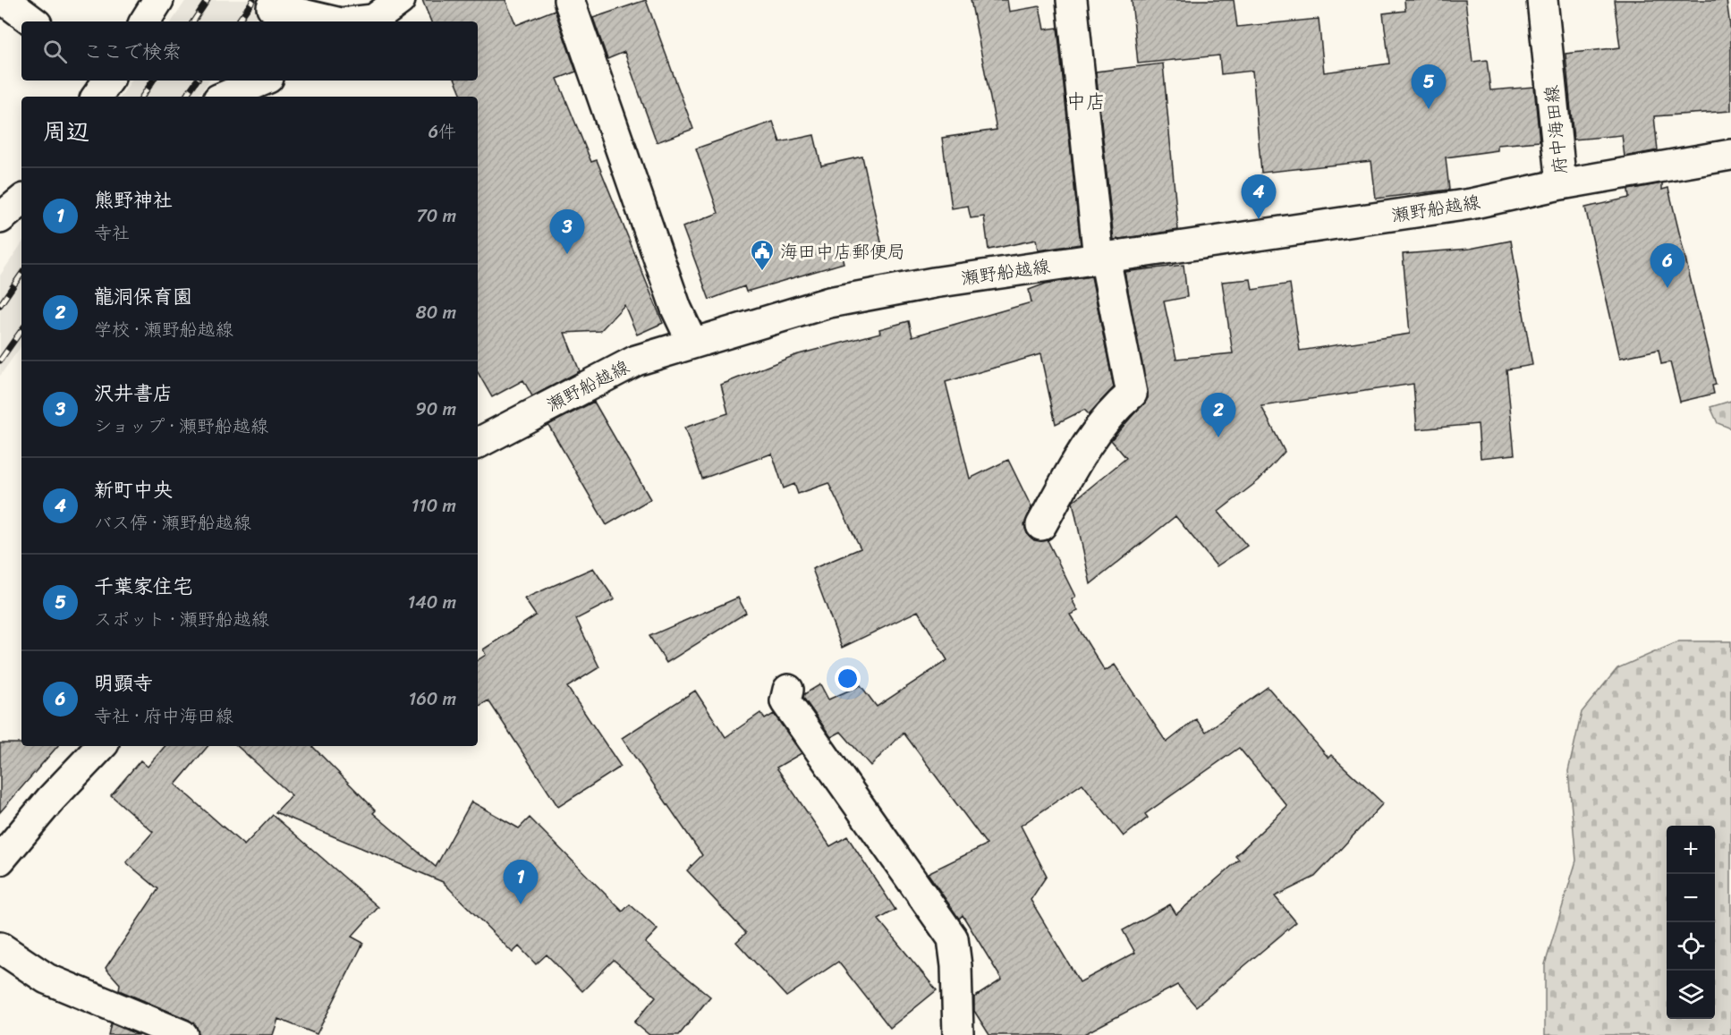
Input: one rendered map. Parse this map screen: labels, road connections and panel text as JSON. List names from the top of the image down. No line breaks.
{"streets":{"street":["府中海田線","瀬野船越線"]},"crossings":[["府中海田線","瀬野船越線"]],"districts":["中店"],"places":{"public building":["海田中店郵便局"]},"page":{"search":"ここで検索","pins":["5","4","3","6","2","1"],"heading":["周辺","6件"],"list":[{"mark":"1","name":"熊野神社","note":"寺社","value":"70 m"},{"mark":"2","name":"龍洞保育園","note":"学校 · 瀬野船越線","value":"80 m"},{"mark":"3","name":"沢井書店","note":"ショップ · 瀬野船越線","value":"90 m"},{"mark":"4","name":"新町中央","note":"バス停 · 瀬野船越線","value":"110 m"},{"mark":"5","name":"千葉家住宅","note":"スポット · 瀬野船越線","value":"140 m"},{"mark":"6","name":"明顕寺","note":"寺社 · 府中海田線","value":"160 m"}],"map_buttons":["+","−"]}}
